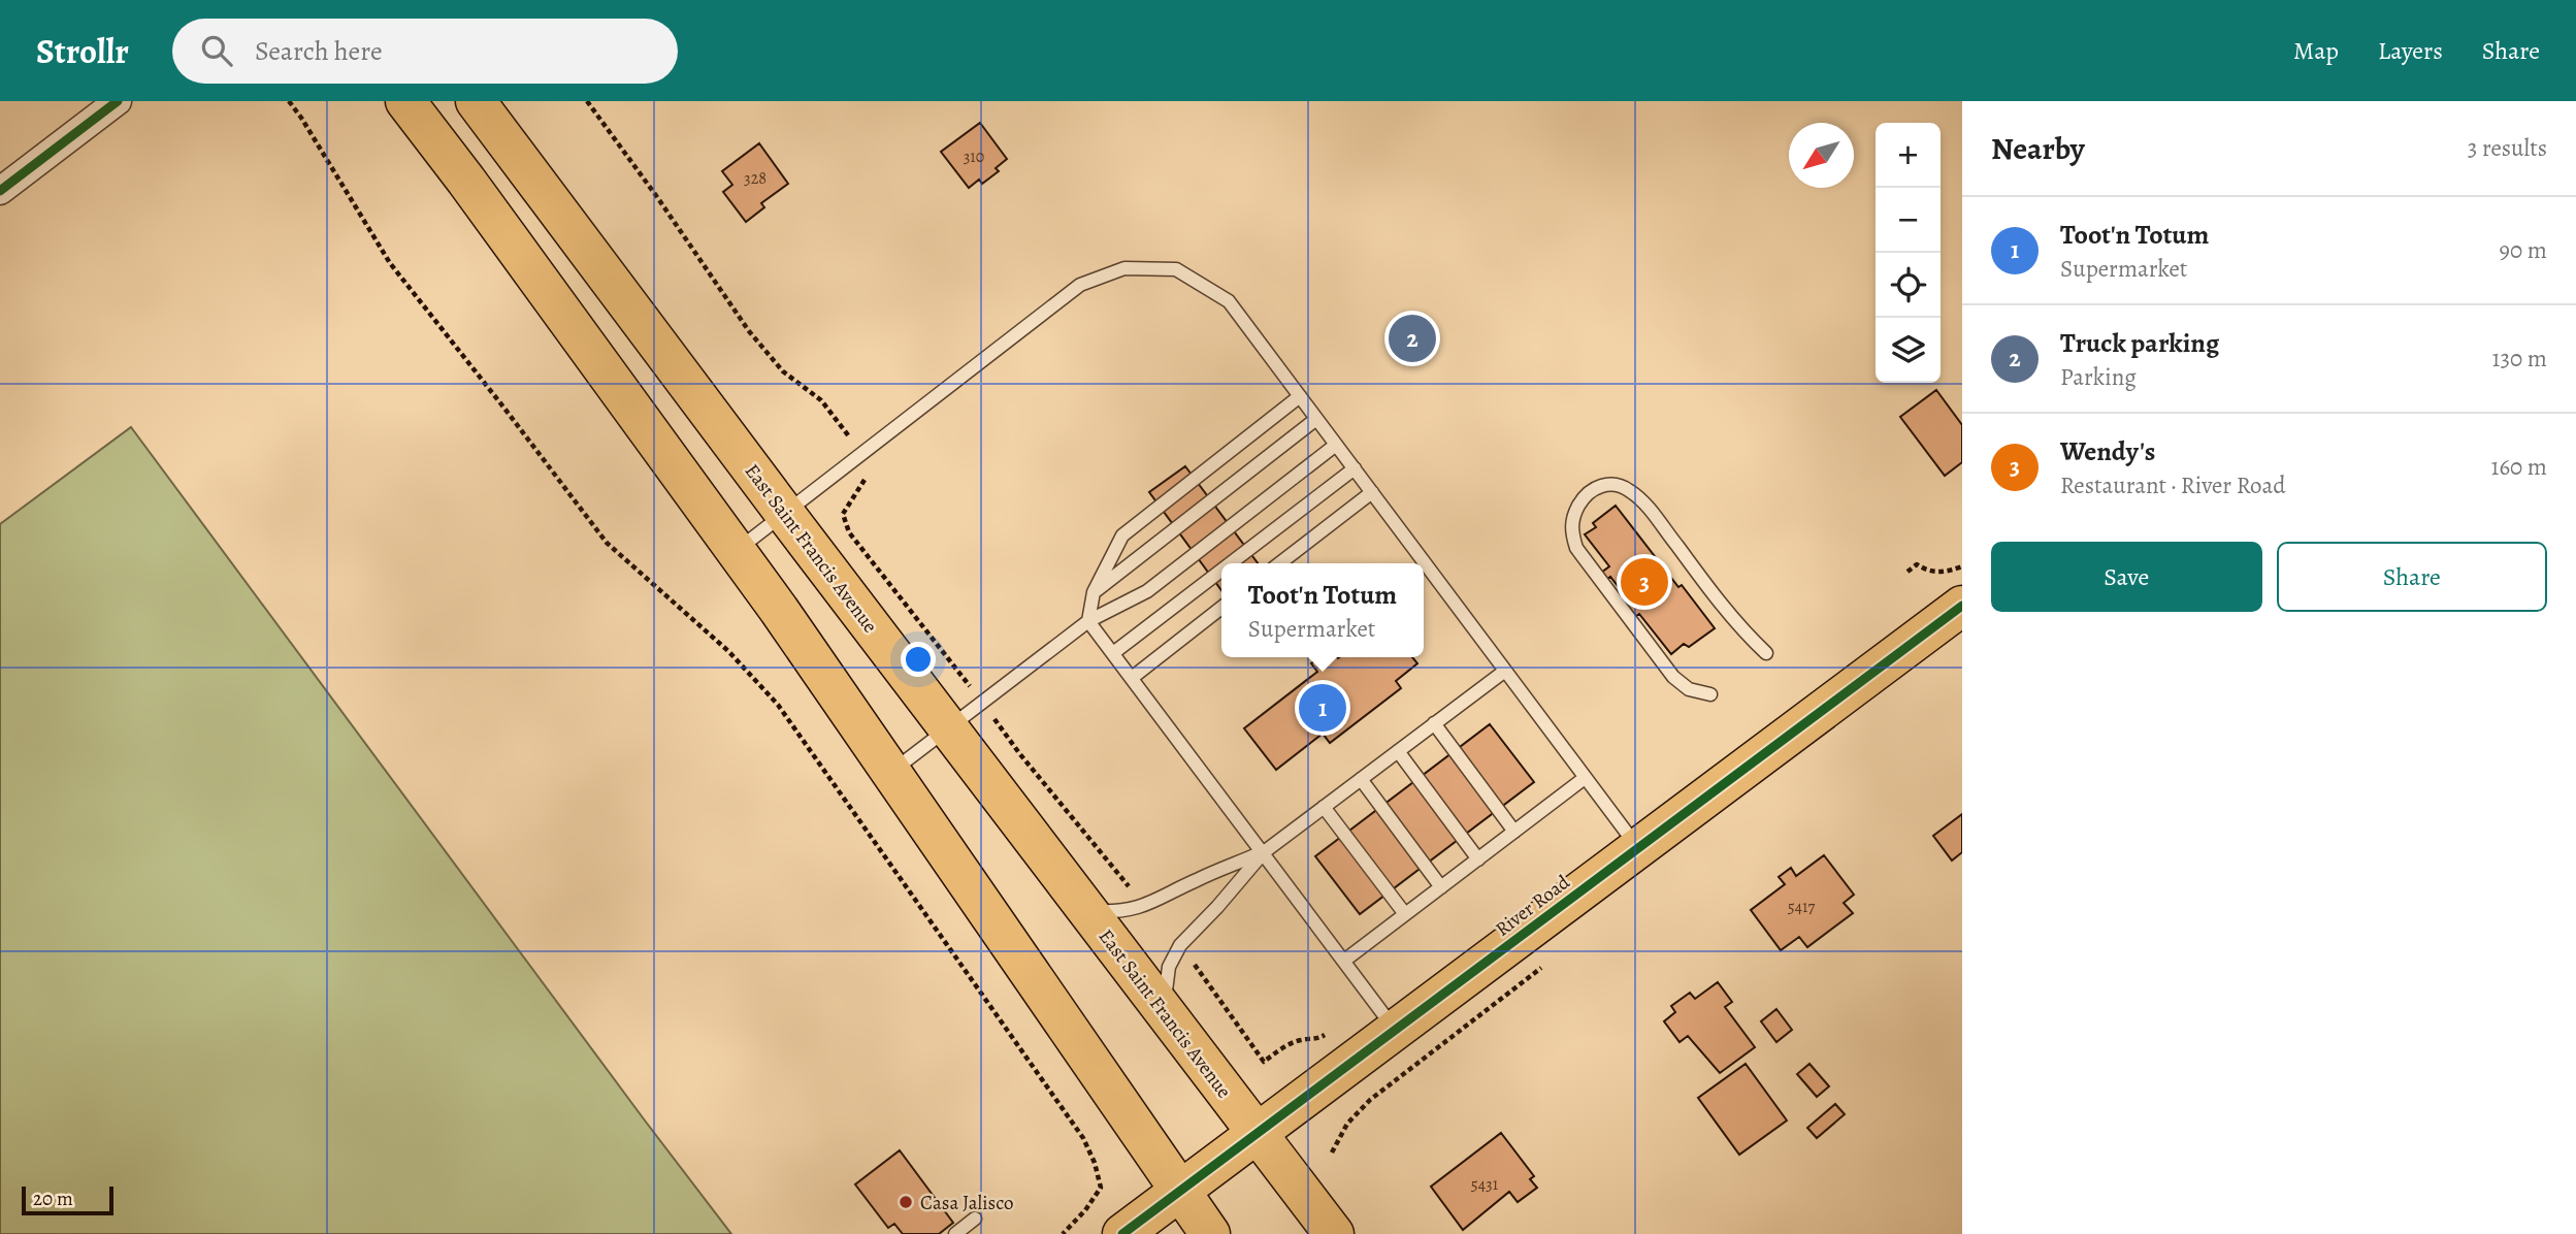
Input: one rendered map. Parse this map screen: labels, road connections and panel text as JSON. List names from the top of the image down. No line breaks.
{"streets":{"main road":["East Saint Francis Avenue","River Road"]},"crossings":[["East Saint Francis Avenue","River Road"]],"places":["Casa Jalisco"],"house_numbers":["310","328","5417","5431"],"scale_bar":"20 m","north":"bottom left","page":{"header":"Strollr","search":"Search here","nav":["Map","Layers","Share"],"heading":["Nearby","3 results"],"map_buttons":["+","−"],"list":[{"mark":"1","name":"Toot'n Totum","note":"Supermarket","value":"90 m"},{"mark":"2","name":"Truck parking","note":"Parking","value":"130 m"},{"mark":"3","name":"Wendy's","note":"Restaurant · River Road","value":"160 m"}],"pins":["2","3","1"],"buttons":["Save","Share"],"popup":["Toot'n Totum","Supermarket"],"scale":"20 m"}}
